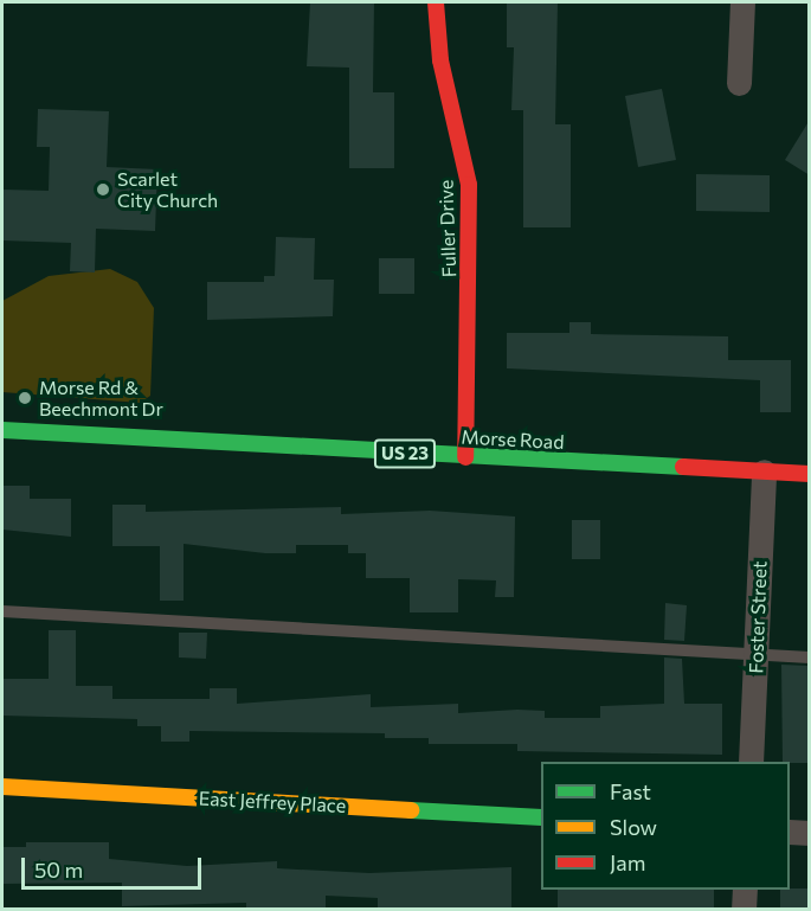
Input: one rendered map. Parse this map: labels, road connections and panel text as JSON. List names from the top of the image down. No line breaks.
{"streets":{"street":["Fuller Drive","Morse Road","US 23","Foster Street","East Jeffrey Place"]},"crossings":[["Fuller Drive","Morse Road"],["Morse Road","Foster Street"]],"places":["Scarlet City Church","Morse Rd & Beechmont Dr"],"legend":["Fast","Slow","Jam"],"scale_bar":"50 m"}
